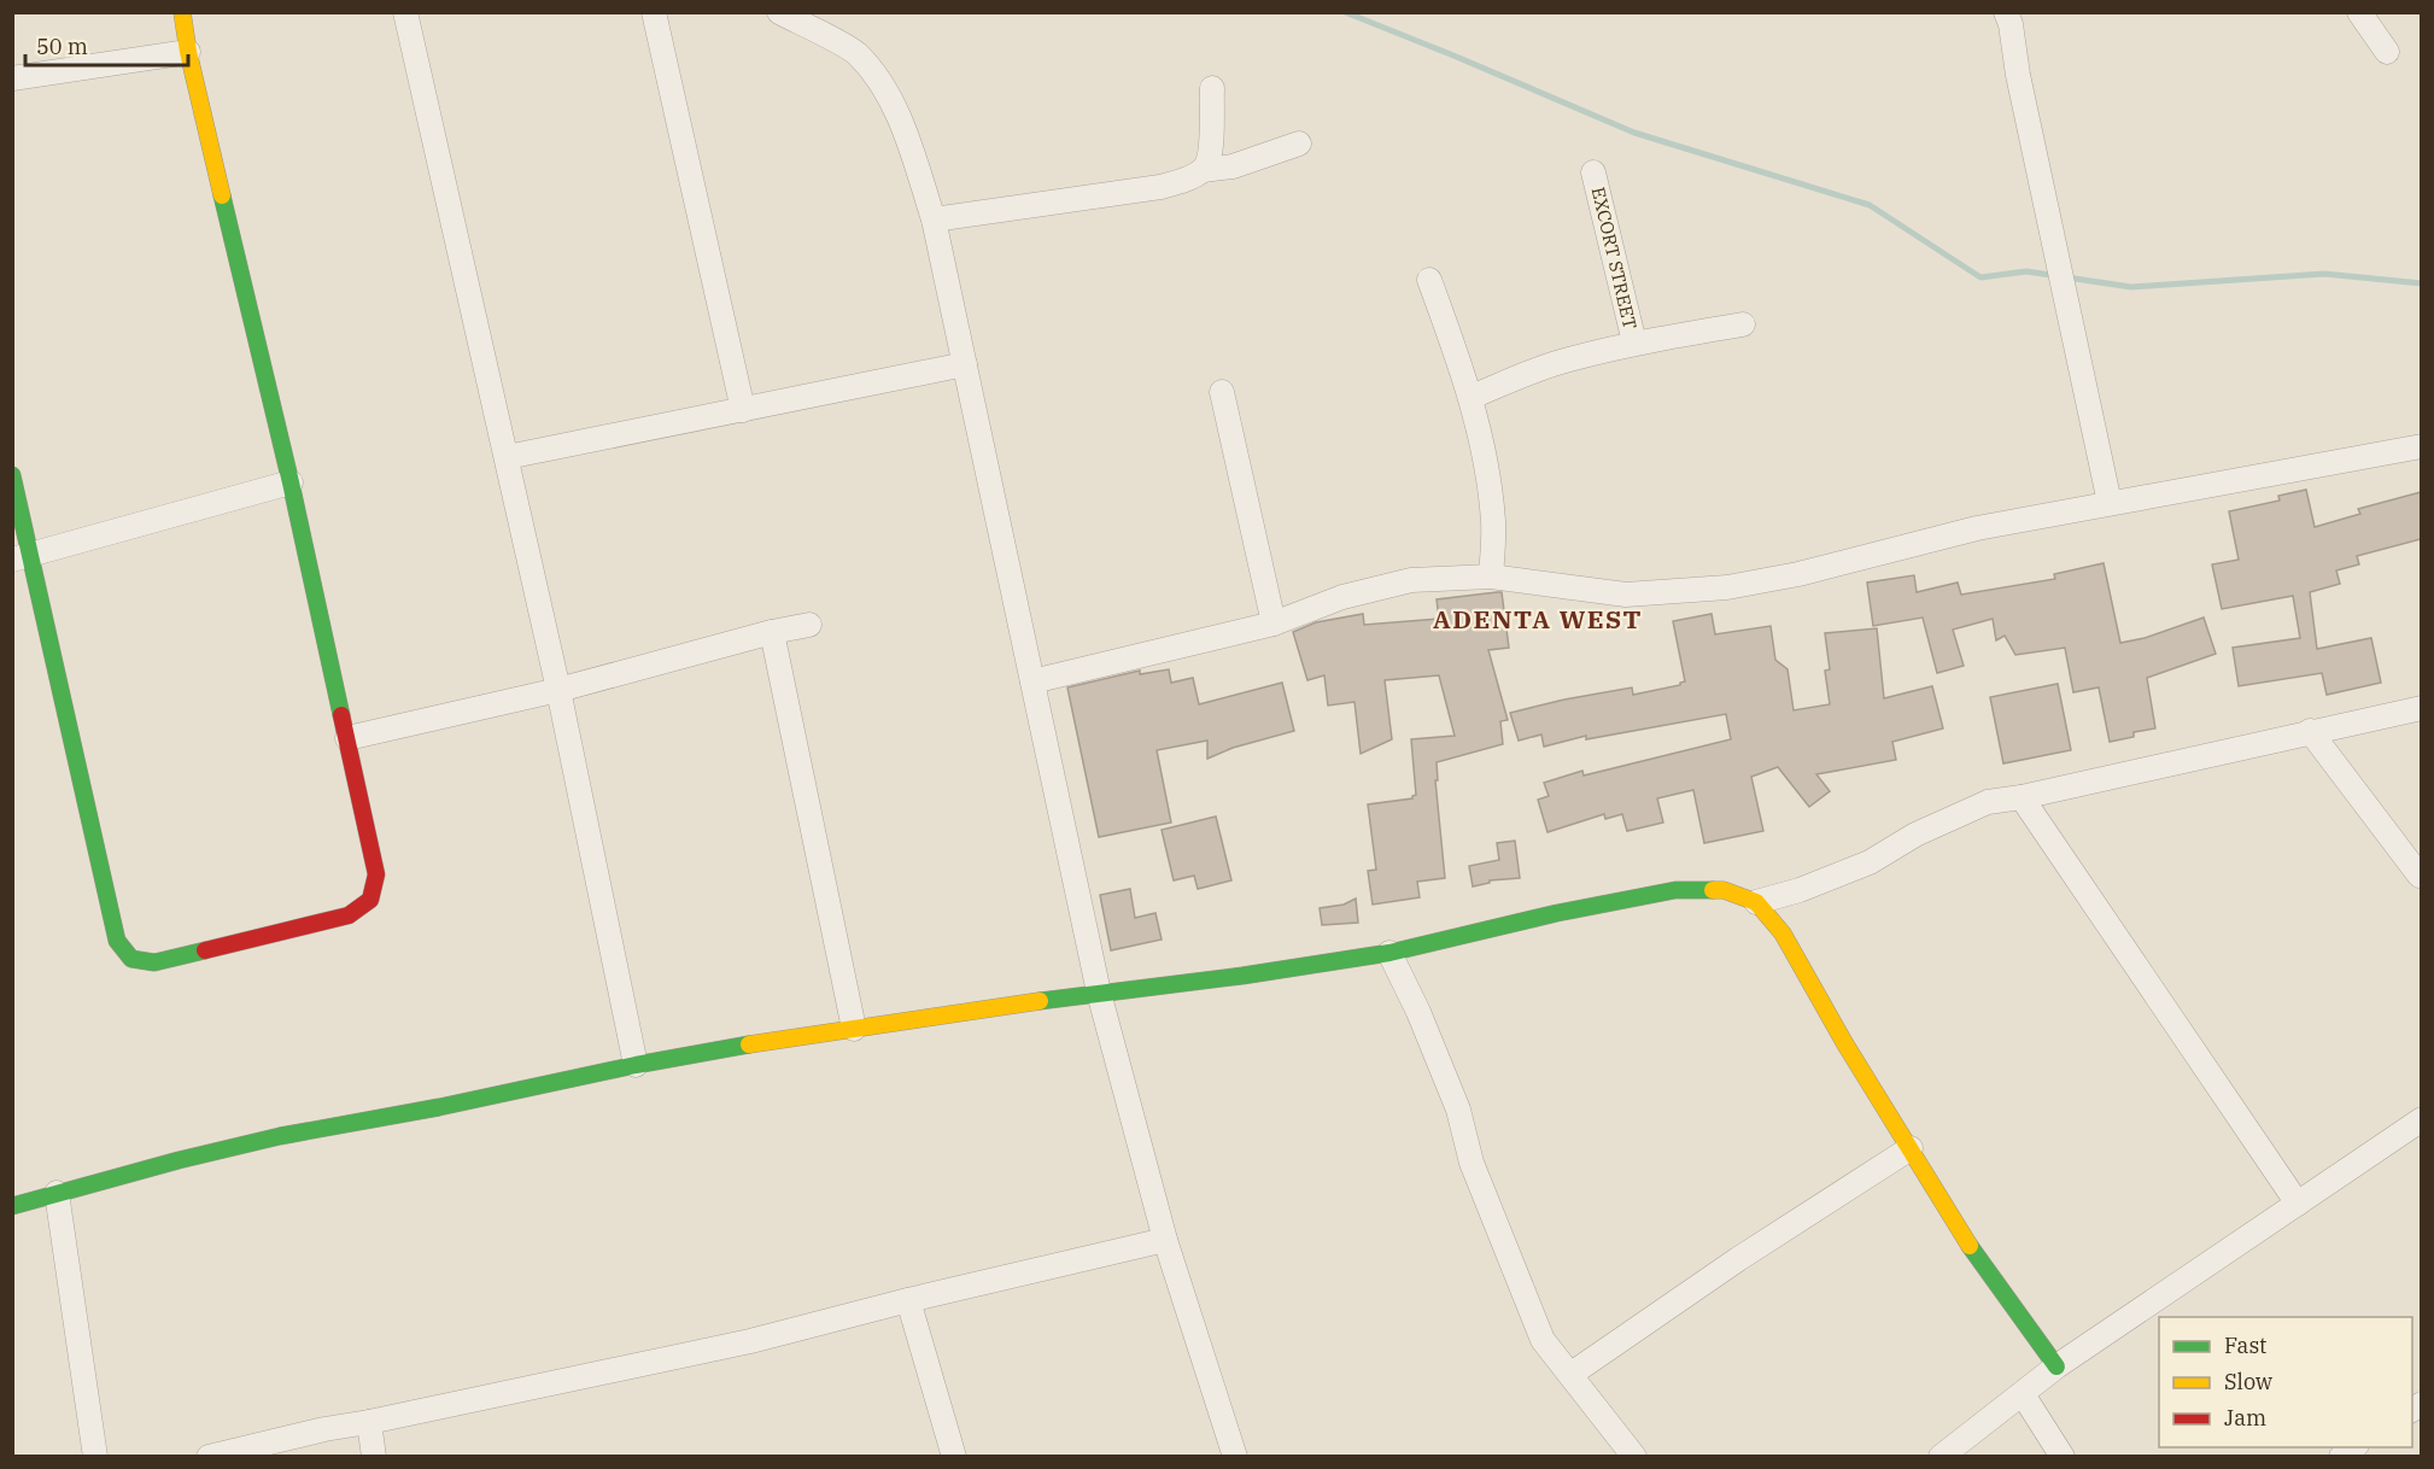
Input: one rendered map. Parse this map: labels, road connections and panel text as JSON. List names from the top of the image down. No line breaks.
{"streets":{"street":["EXCORT STREET"]},"districts":["ADENTA WEST"],"legend":["Fast","Slow","Jam"],"scale_bar":"50 m"}
